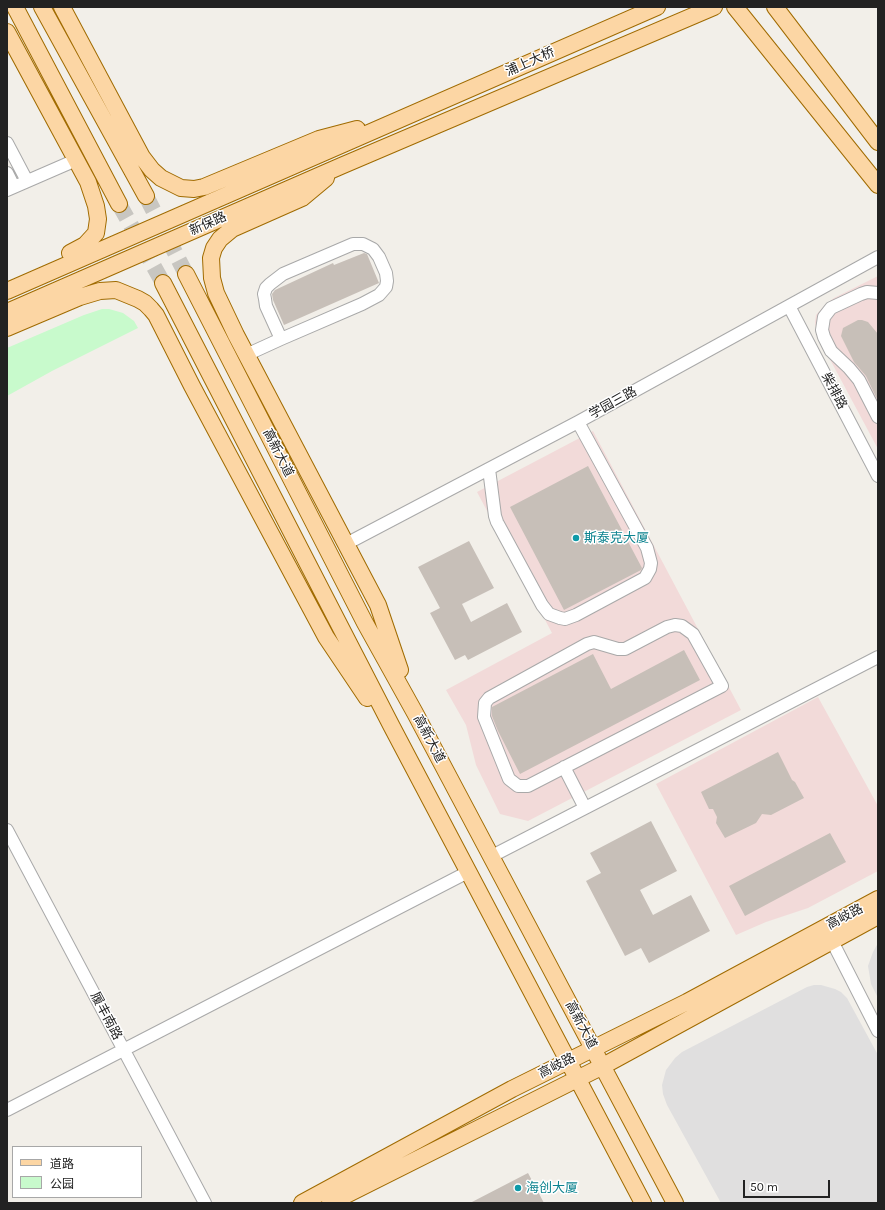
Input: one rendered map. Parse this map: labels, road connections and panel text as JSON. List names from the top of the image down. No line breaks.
{"streets":{"main road":["浦上大桥","新保路","高新大道","高岐路"],"street":["柴排路","学园三路","履丰南路"]},"crossings":[["浦上大桥","新保路"],["柴排路","学园三路"],["高新大道","高岐路"]],"places":["斯泰克大厦","海创大厦"],"legend":["道路","公园"],"scale_bar":"50 m"}
